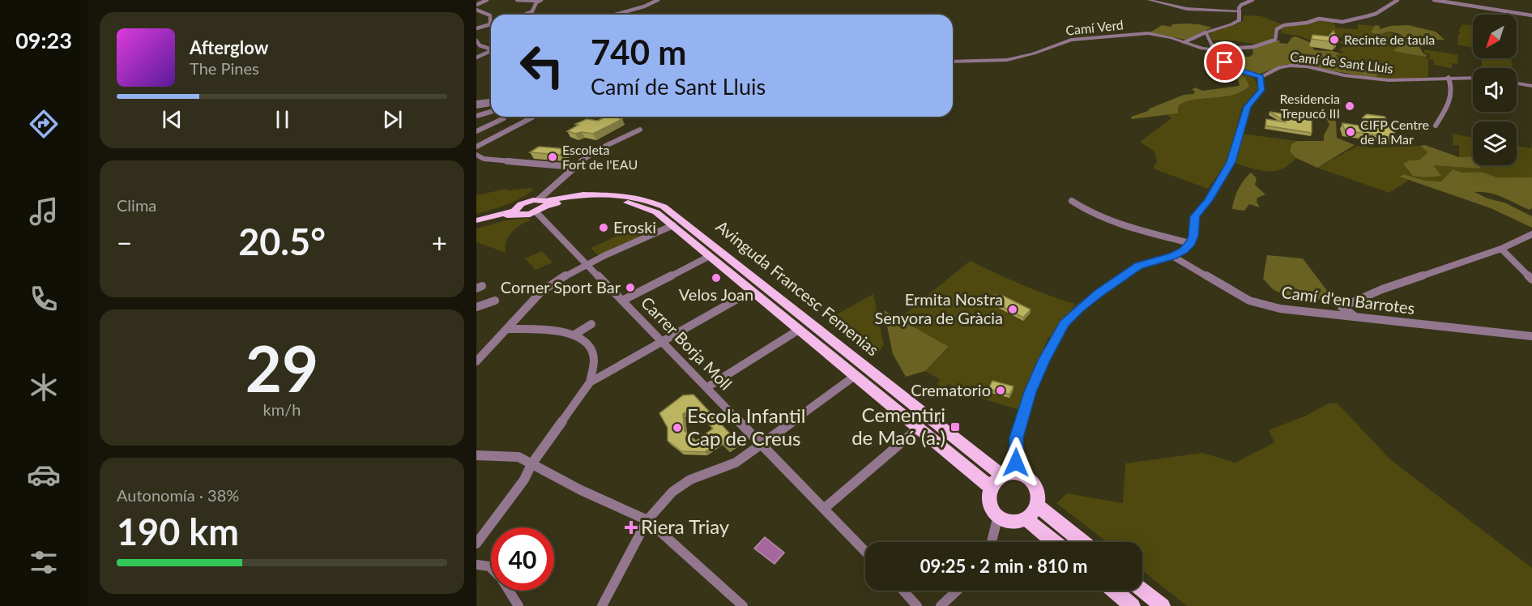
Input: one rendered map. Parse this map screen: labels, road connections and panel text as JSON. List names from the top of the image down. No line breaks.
{"streets":{"main road":["Avinguda Francesc Femenias"],"street":["Camí Verd","Camí de Sant Lluis","Camí d'en Barrotes","Carrer Borja Moll"]},"crossings":[["Avinguda Francesc Femenias","Carrer Borja Moll"]],"places":{"other":["Recinte de taula","Residencia Trepucó III","CIFP Centre de la Mar","Escoleta Fort de l'EAU","Eroski","Velos Joan","Corner Sport Bar","Ermita Nostra Senyora de Gràcia","Crematorio","Escola Infantil Cap de Creus"],"transit":["Cementiri de Maó (a.)"],"health":["Riera Triay"]},"north":"bottom left","page":{"tabs":"09:23","turn":["740 m","Camí de Sant Lluis"],"song":["Afterglow","The Pines"],"tile":["Clima",["29","km/h"],["Autonomía · 38%","190 km"]],"heat":["−","20.5°","+"],"limit":"40","trip":"09:25 · 2 min · 810 m"}}
